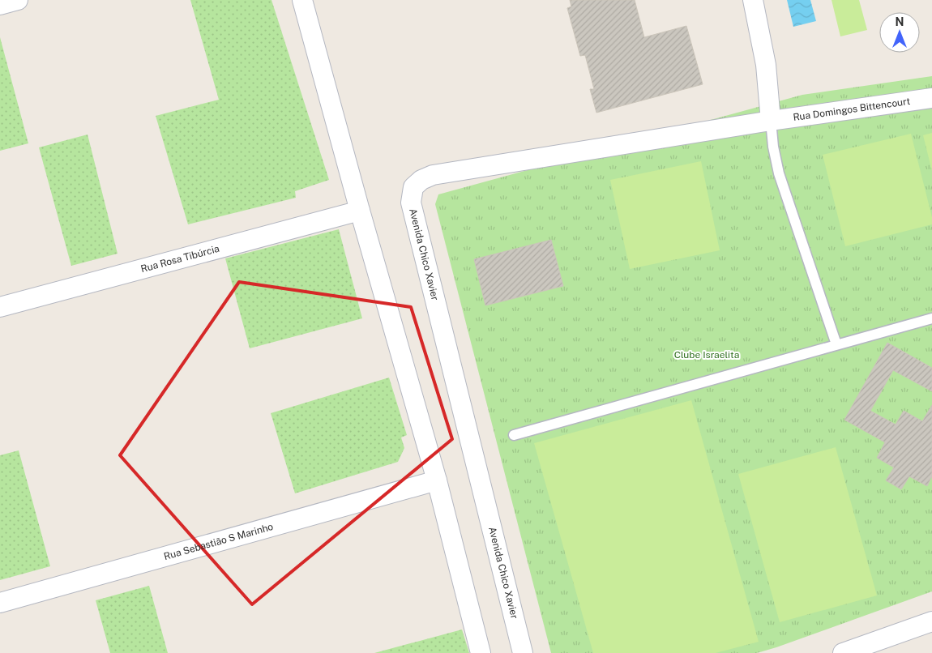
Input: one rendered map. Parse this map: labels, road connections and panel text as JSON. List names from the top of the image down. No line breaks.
{"streets":{"street":["Rua Domingos Bittencourt","Avenida Chico Xavier","Rua Rosa Tibúrcia","Rua Sebastião S Marinho"]},"crossings":[["Rua Domingos Bittencourt","Avenida Chico Xavier"]],"parks":["Clube Israelita"],"north":"top"}
